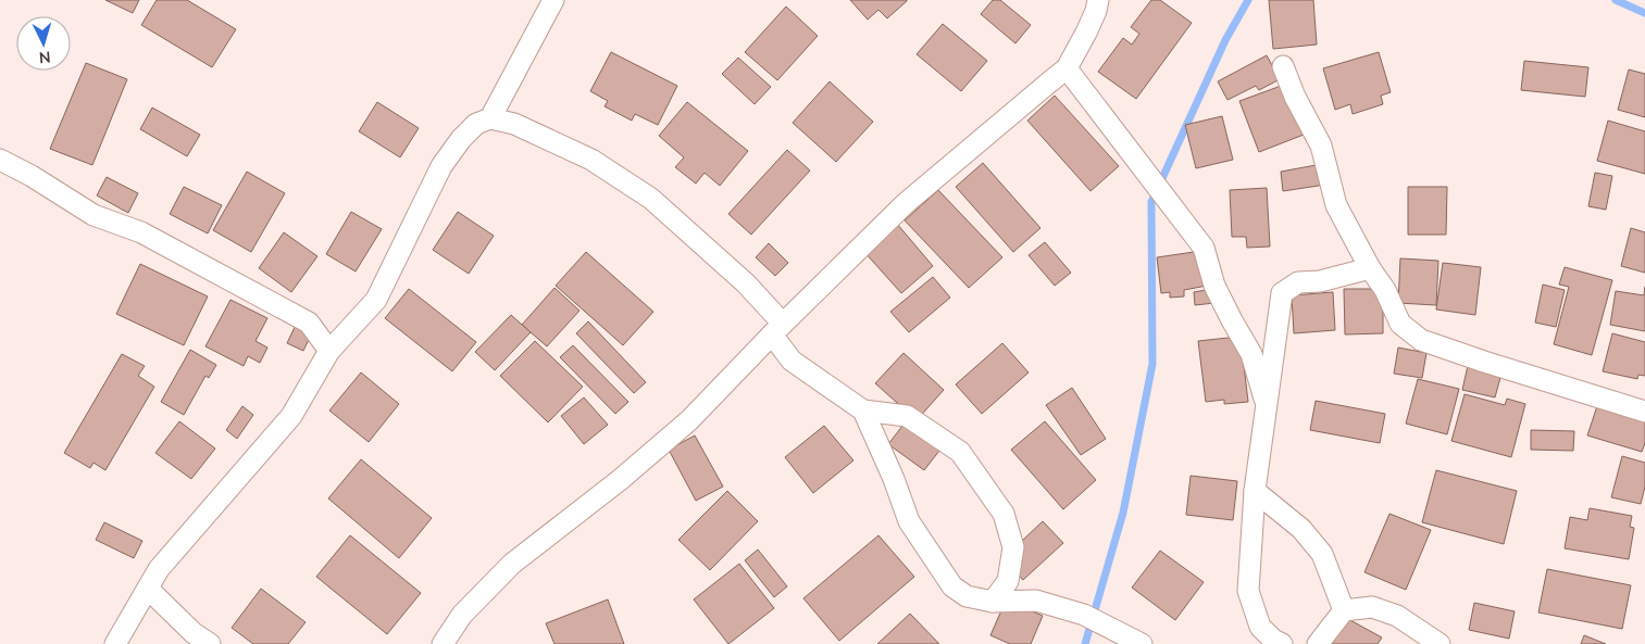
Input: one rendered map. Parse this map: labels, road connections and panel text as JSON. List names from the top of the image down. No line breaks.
{"north":"bottom"}
